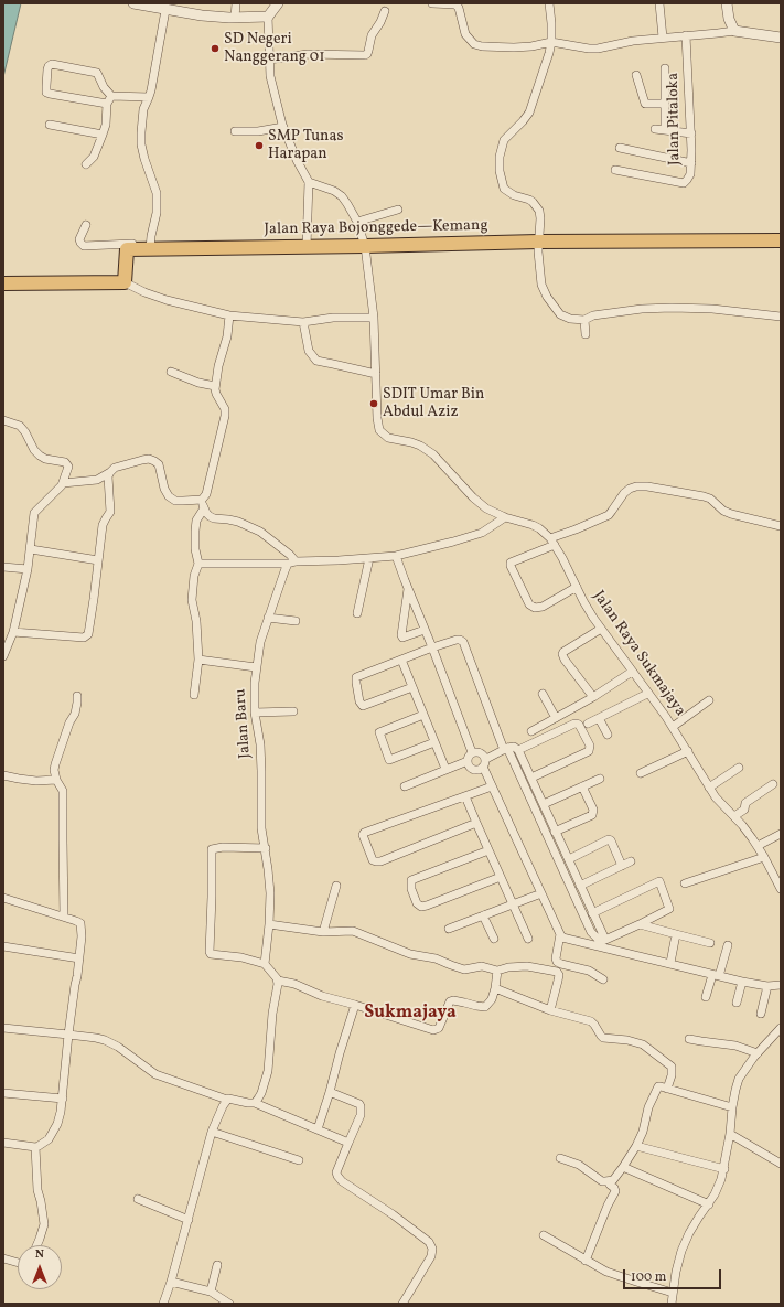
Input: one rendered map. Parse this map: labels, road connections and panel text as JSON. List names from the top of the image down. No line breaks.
{"streets":{"highway":["Jalan Raya Bojonggede—Kemang"],"street":["Jalan Pitaloka","Jalan Raya Sukmajaya","Jalan Baru"]},"crossings":[["Jalan Raya Bojonggede—Kemang","Jalan Raya Sukmajaya"]],"districts":["Sukmajaya"],"places":["SD Negeri Nanggerang 01","SMP Tunas Harapan","SDIT Umar Bin Abdul Aziz"],"scale_bar":"100 m","north":"top"}
